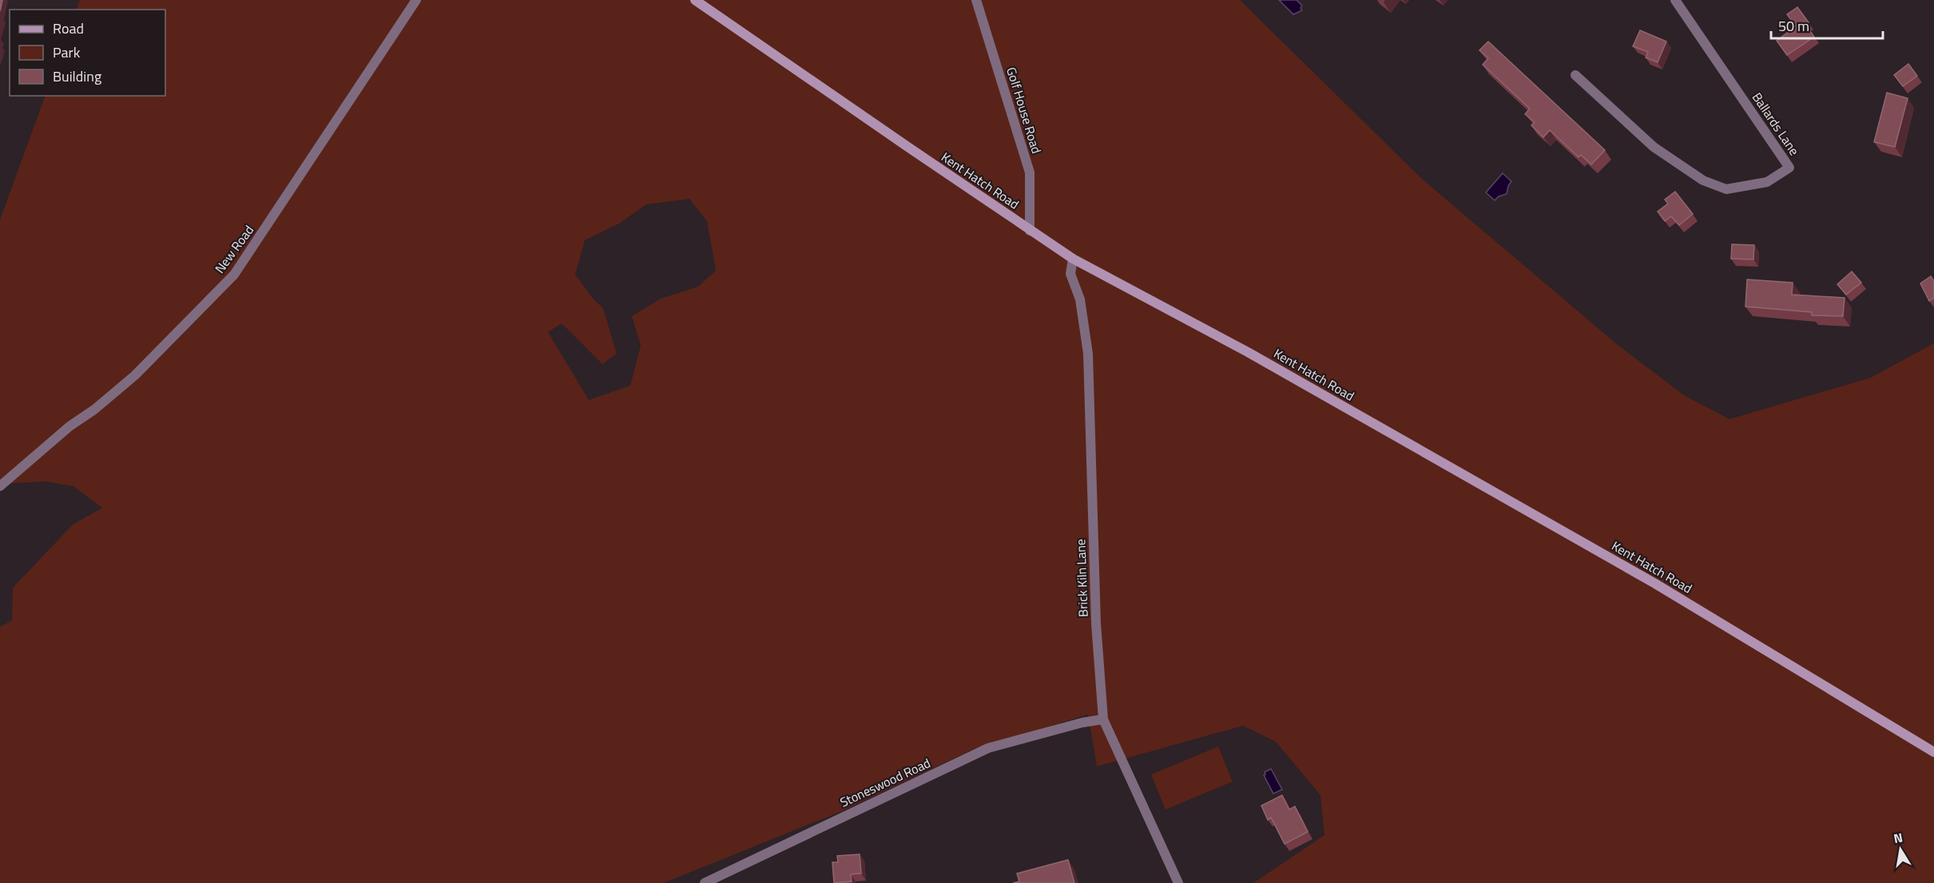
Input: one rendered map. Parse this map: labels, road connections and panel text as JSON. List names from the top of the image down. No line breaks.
{"streets":{"main road":["Kent Hatch Road"],"street":["Golf House Road","Ballards Lane","New Road","Brick Kiln Lane","Stoneswood Road"]},"crossings":[["Golf House Road","Kent Hatch Road"],["Kent Hatch Road","Brick Kiln Lane"],["Brick Kiln Lane","Stoneswood Road"]],"legend":["Road","Park","Building"],"scale_bar":"50 m","north":"top"}
